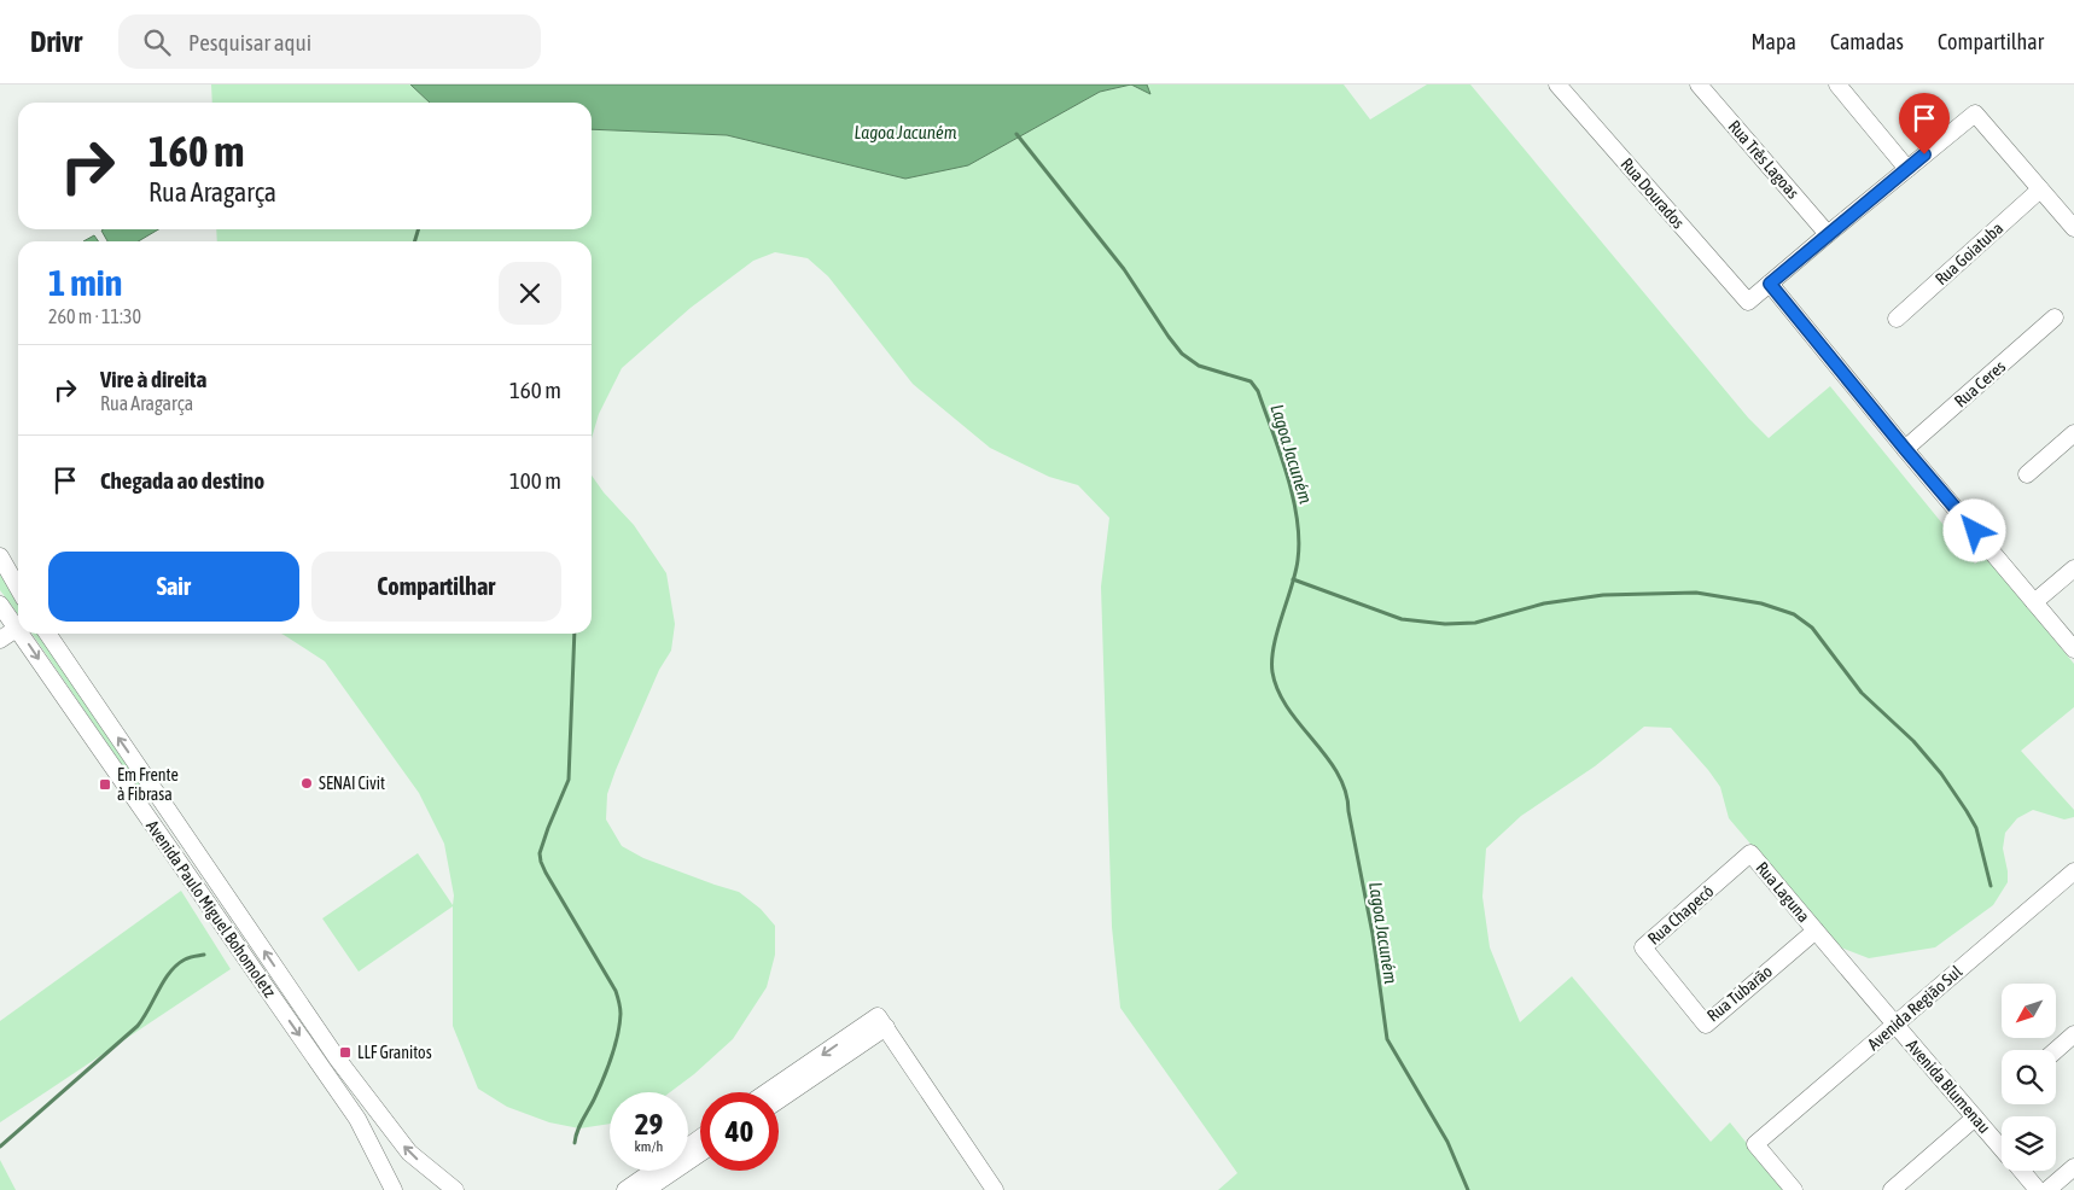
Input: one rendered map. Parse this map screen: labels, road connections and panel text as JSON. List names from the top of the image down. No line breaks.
{"streets":{"street":["Rua Três Lagoas","Rua Dourados","Rua Goiatuba","Rua Ceres","Rua Laguna","Avenida Paulo Miguel Bohomoletz","Rua Chapecó","Rua Tubarão","Avenida Região Sul","Avenida Blumenau"]},"crossings":[["Rua Laguna","Rua Chapecó"],["Rua Laguna","Rua Tubarão"],["Rua Laguna","Avenida Blumenau"],["Rua Chapecó","Rua Tubarão"],["Rua Tubarão","Avenida Blumenau"],["Avenida Região Sul","Avenida Blumenau"]],"water":["Lagoa Jacuném"],"places":{"other":["SENAI Civit"],"transit":["Em Frente à Fibrasa","LLF Granitos"]},"north":"bottom left","page":{"header":"Drivr","search":"Pesquisar aqui","nav":["Mapa","Camadas","Compartilhar"],"turn":["160 m","Rua Aragarça"],"heading":["1 min","260 m · 11:30"],"list":[{"name":"Vire à direita","note":"Rua Aragarça","value":"160 m"},{"name":"Chegada ao destino","value":"100 m"}],"buttons":["Sair","Compartilhar"],"speed":"29 km/h","limit":"40"}}
